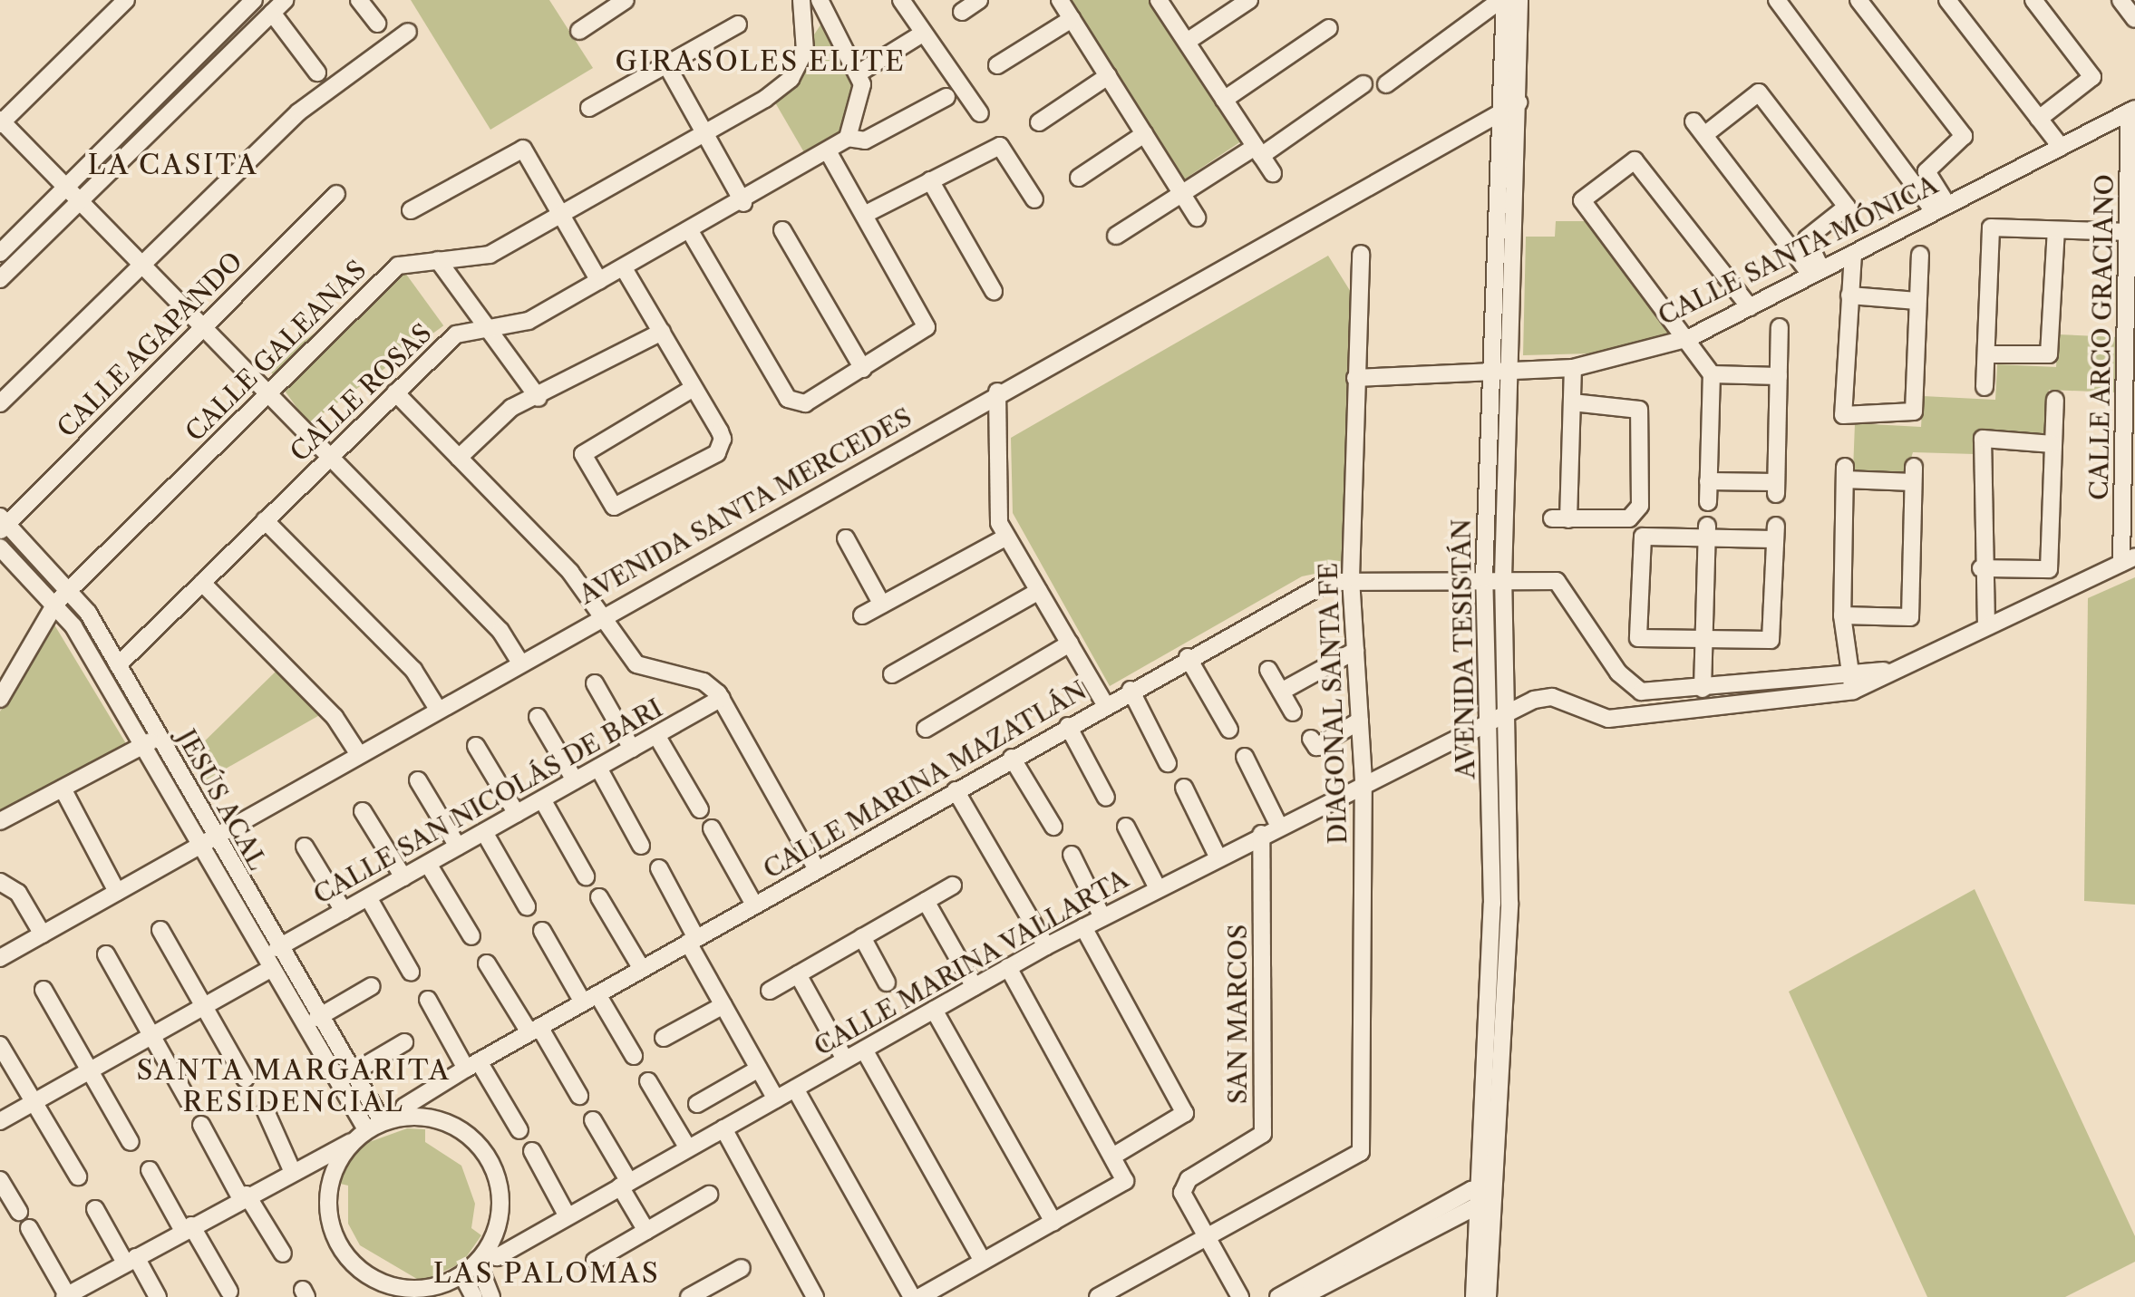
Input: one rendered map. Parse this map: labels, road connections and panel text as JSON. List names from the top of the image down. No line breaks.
{"streets":{"street":["CALLE SANTA MÓNICA","CALLE ARCO GRACIANO","CALLE AGAPANDO","CALLE GALEANAS","CALLE ROSAS","AVENIDA SANTA MERCEDES","AVENIDA TESISTÁN","DIAGONAL SANTA FE","CALLE MARINA MAZATLÁN","JESÚS ACAL","CALLE SAN NICOLÁS DE BARI","CALLE MARINA VALLARTA","SAN MARCOS"]},"crossings":[["CALLE SANTA MÓNICA","CALLE ARCO GRACIANO"],["CALLE SANTA MÓNICA","AVENIDA TESISTÁN"],["CALLE SANTA MÓNICA","DIAGONAL SANTA FE"],["CALLE AGAPANDO","JESÚS ACAL"],["CALLE GALEANAS","JESÚS ACAL"],["CALLE ROSAS","JESÚS ACAL"],["AVENIDA SANTA MERCEDES","AVENIDA TESISTÁN"],["AVENIDA SANTA MERCEDES","JESÚS ACAL"],["AVENIDA TESISTÁN","CALLE MARINA MAZATLÁN"],["AVENIDA TESISTÁN","CALLE MARINA VALLARTA"],["DIAGONAL SANTA FE","CALLE MARINA MAZATLÁN"],["DIAGONAL SANTA FE","CALLE MARINA VALLARTA"],["DIAGONAL SANTA FE","SAN MARCOS"],["CALLE MARINA MAZATLÁN","JESÚS ACAL"],["CALLE MARINA MAZATLÁN","CALLE MARINA VALLARTA"],["JESÚS ACAL","CALLE SAN NICOLÁS DE BARI"],["JESÚS ACAL","CALLE MARINA VALLARTA"],["CALLE MARINA VALLARTA","SAN MARCOS"]],"districts":["GIRASOLES ELITE","LA CASITA","SANTA MARGARITA RESIDENCIAL","LAS PALOMAS"]}
